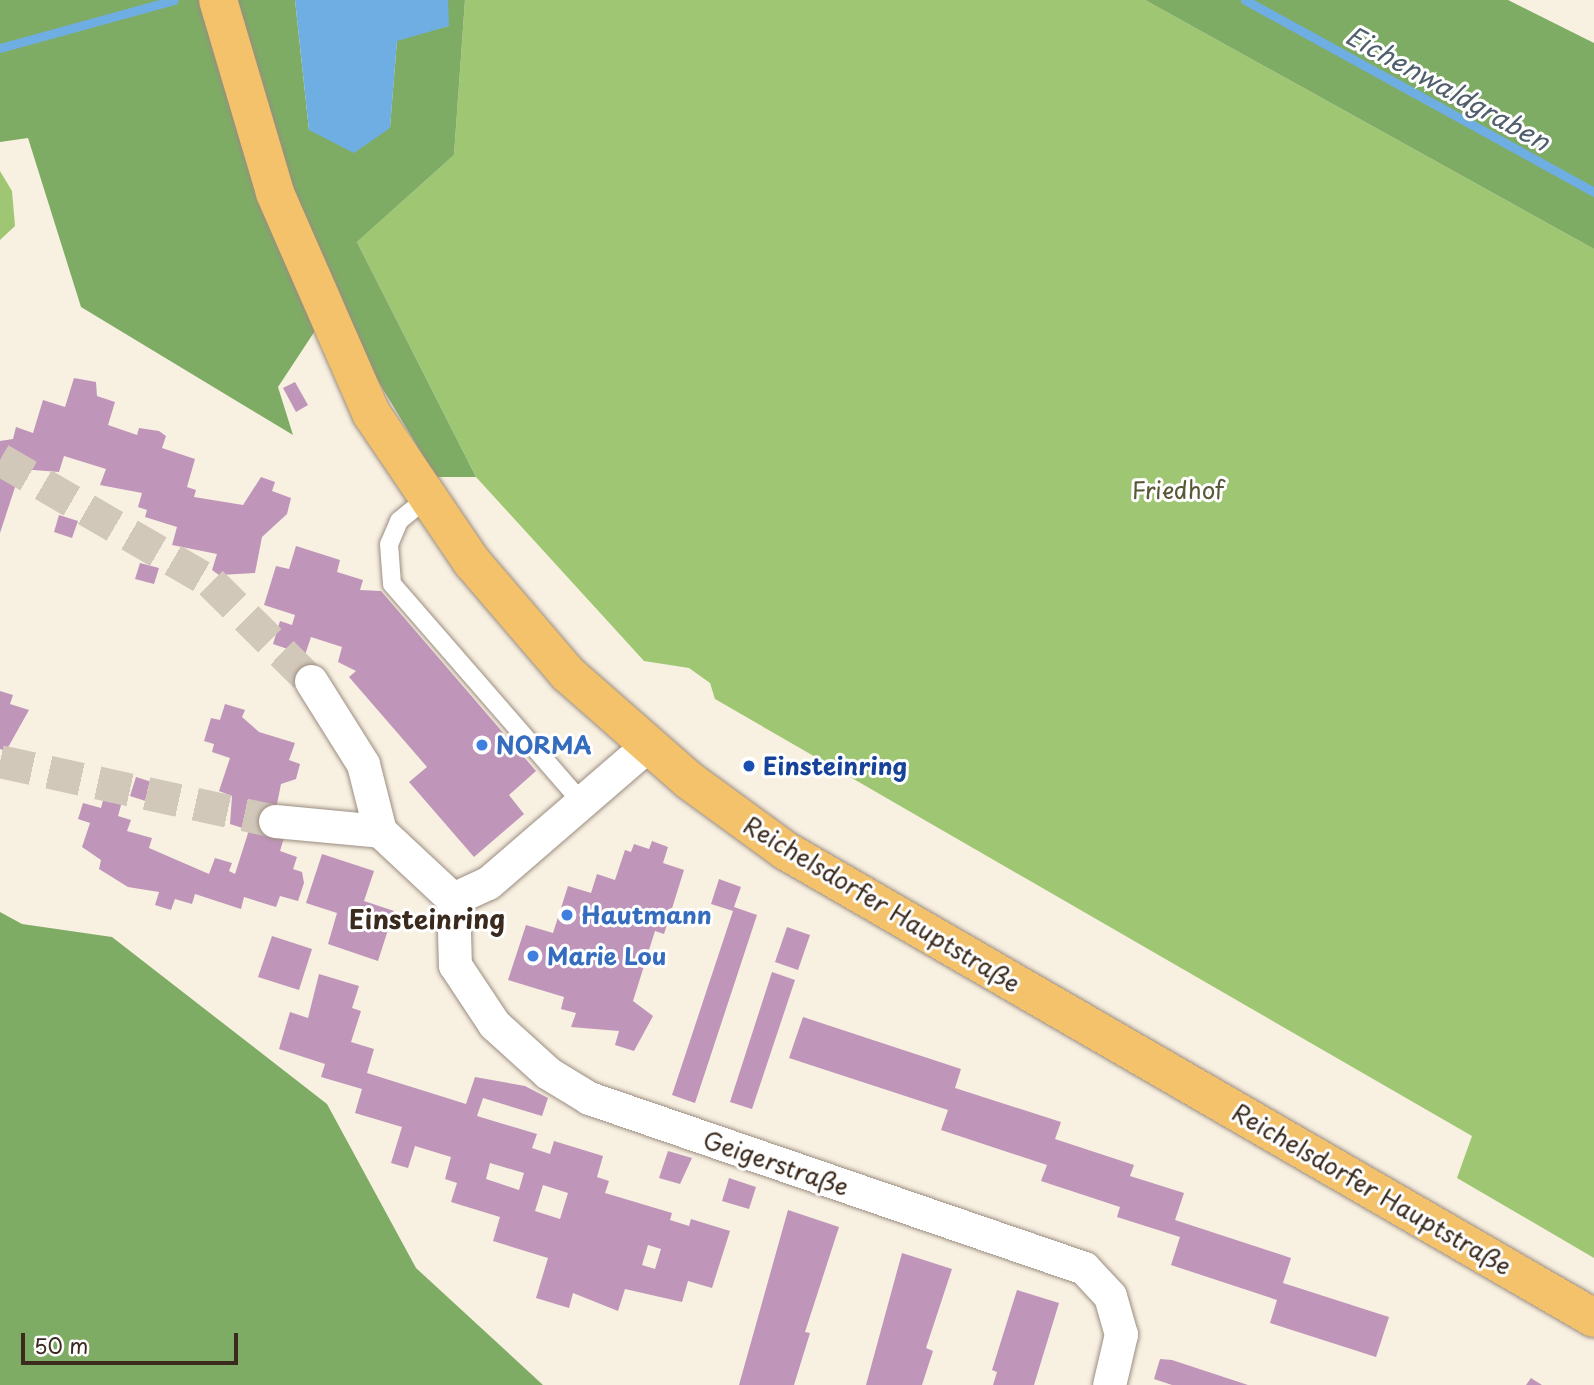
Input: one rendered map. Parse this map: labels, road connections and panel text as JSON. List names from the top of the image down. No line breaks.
{"streets":{"main road":["Reichelsdorfer Hauptstraße"],"street":["Geigerstraße"]},"districts":["Einsteinring"],"water":["Eichenwaldgraben"],"parks":["Friedhof"],"places":["NORMA","Einsteinring","Hautmann","Marie Lou"],"scale_bar":"50 m"}
